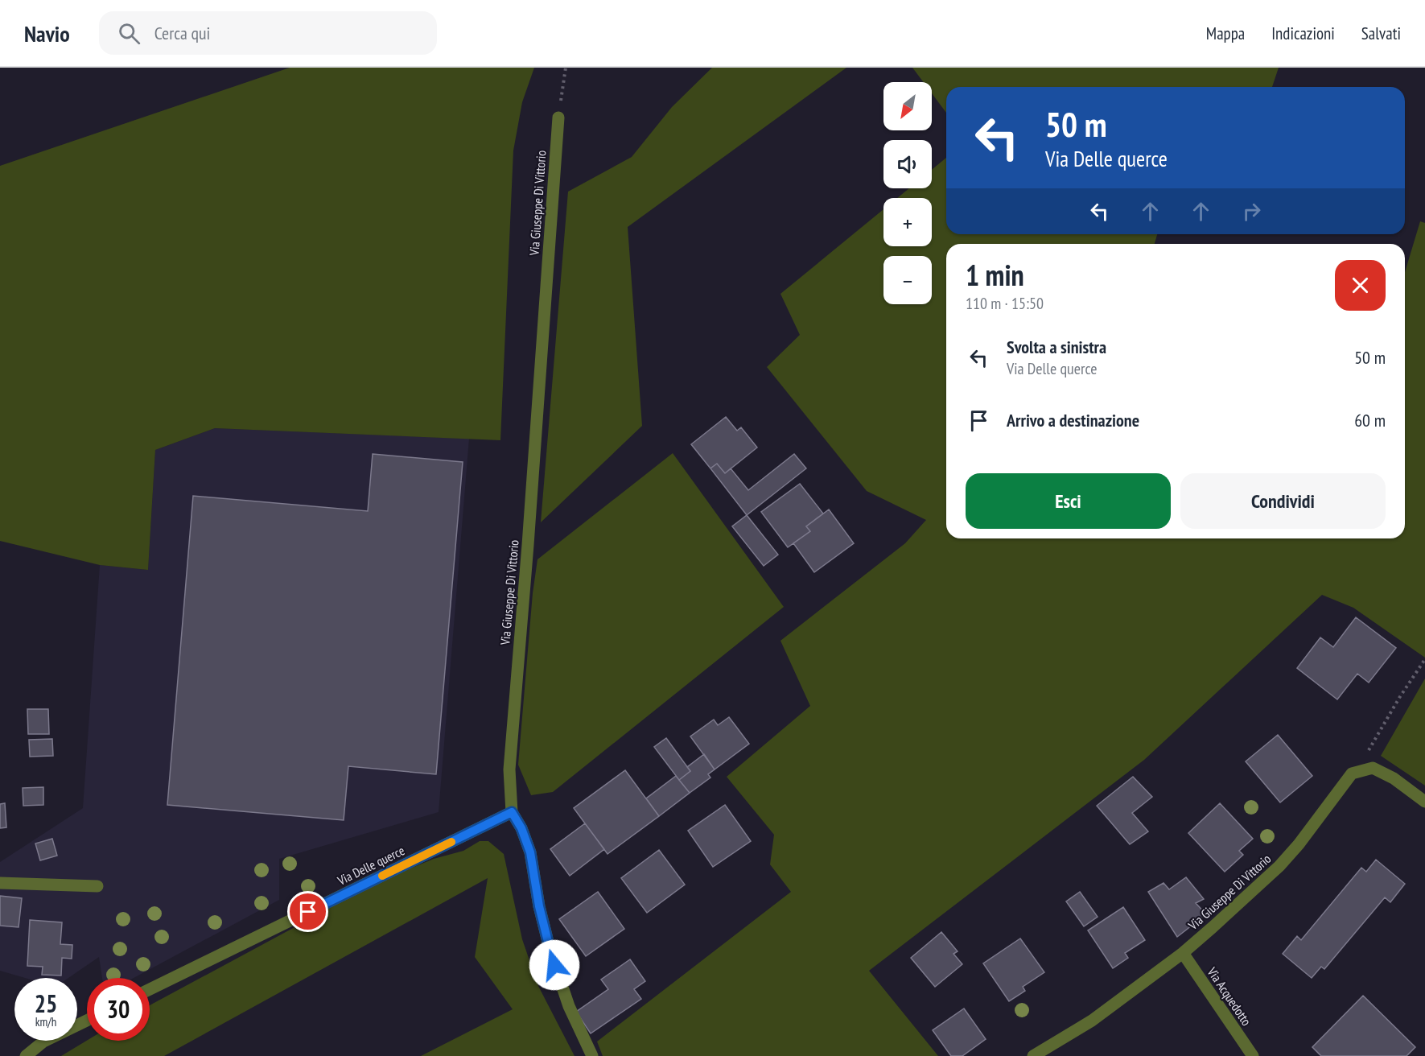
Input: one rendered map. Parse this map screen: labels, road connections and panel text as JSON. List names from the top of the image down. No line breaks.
{"streets":{"street":["Via Giuseppe Di Vittorio","Via Delle querce","Via Acquedotto"]},"crossings":[["Via Giuseppe Di Vittorio","Via Delle querce"],["Via Giuseppe Di Vittorio","Via Acquedotto"]],"north":"bottom left","page":{"header":"Navio","search":"Cerca qui","nav":["Mappa","Indicazioni","Salvati"],"map_buttons":["+","−"],"turn":["50 m","Via Delle querce"],"heading":["1 min","110 m · 15:50"],"list":[{"name":"Svolta a sinistra","note":"Via Delle querce","value":"50 m"},{"name":"Arrivo a destinazione","value":"60 m"}],"buttons":["Esci","Condividi"],"speed":"25 km/h","limit":"30"}}
